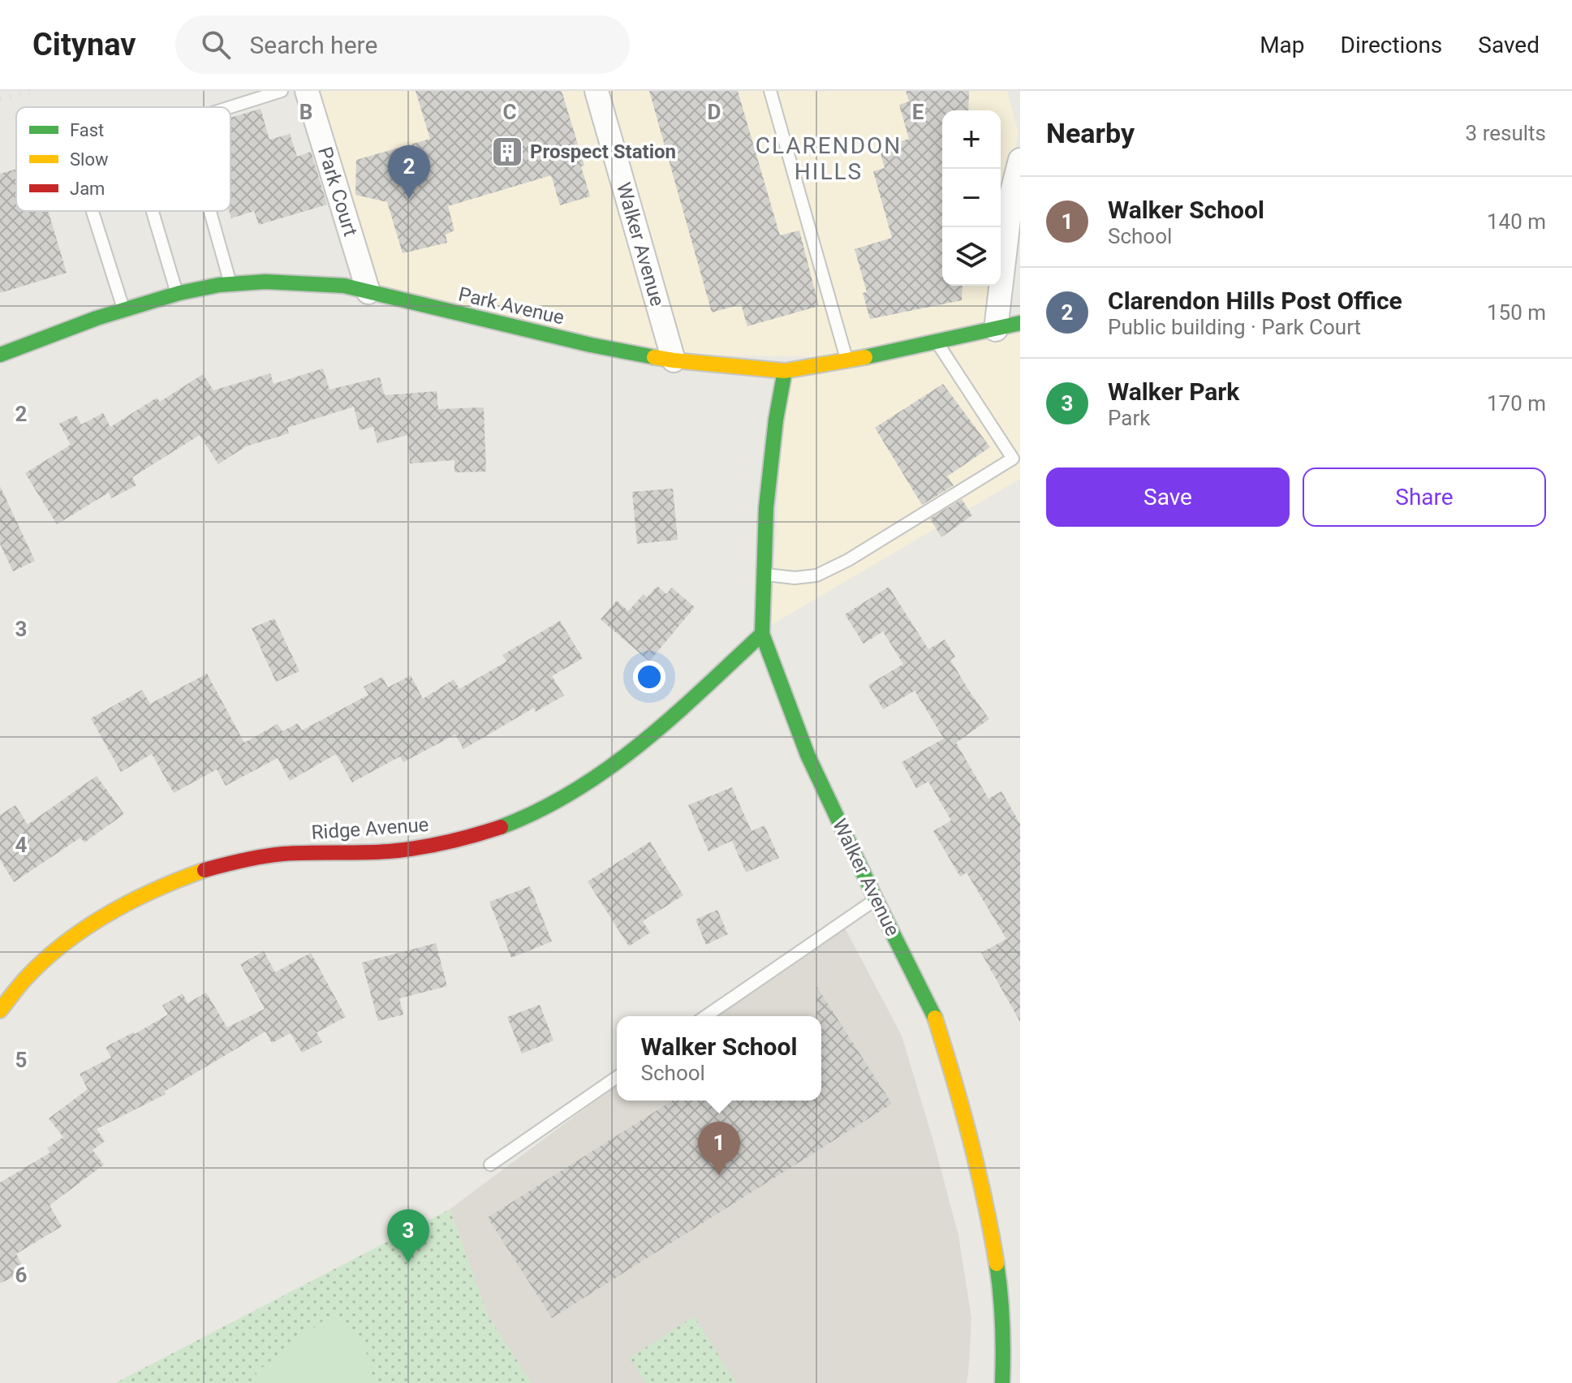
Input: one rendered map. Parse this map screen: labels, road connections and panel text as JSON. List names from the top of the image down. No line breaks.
{"streets":{"street":["Park Court","Walker Avenue","Park Avenue","Ridge Avenue"]},"crossings":[["Park Court","Park Avenue"],["Walker Avenue","Park Avenue"],["Walker Avenue","Ridge Avenue"]],"districts":["CLARENDON HILLS"],"places":{"building":["Prospect Station"]},"legend":["Fast","Slow","Jam"],"page":{"header":"Citynav","search":"Search here","nav":["Map","Directions","Saved"],"heading":["Nearby","3 results"],"map_buttons":["+","−"],"pins":["2","1","3"],"list":[{"mark":"1","name":"Walker School","note":"School","value":"140 m"},{"mark":"2","name":"Clarendon Hills Post Office","note":"Public building · Park Court","value":"150 m"},{"mark":"3","name":"Walker Park","note":"Park","value":"170 m"}],"buttons":["Save","Share"],"popup":["Walker School","School"]},"grid":{"columns":["B","C","D","E"],"rows":["2","3","4","5","6"]}}
